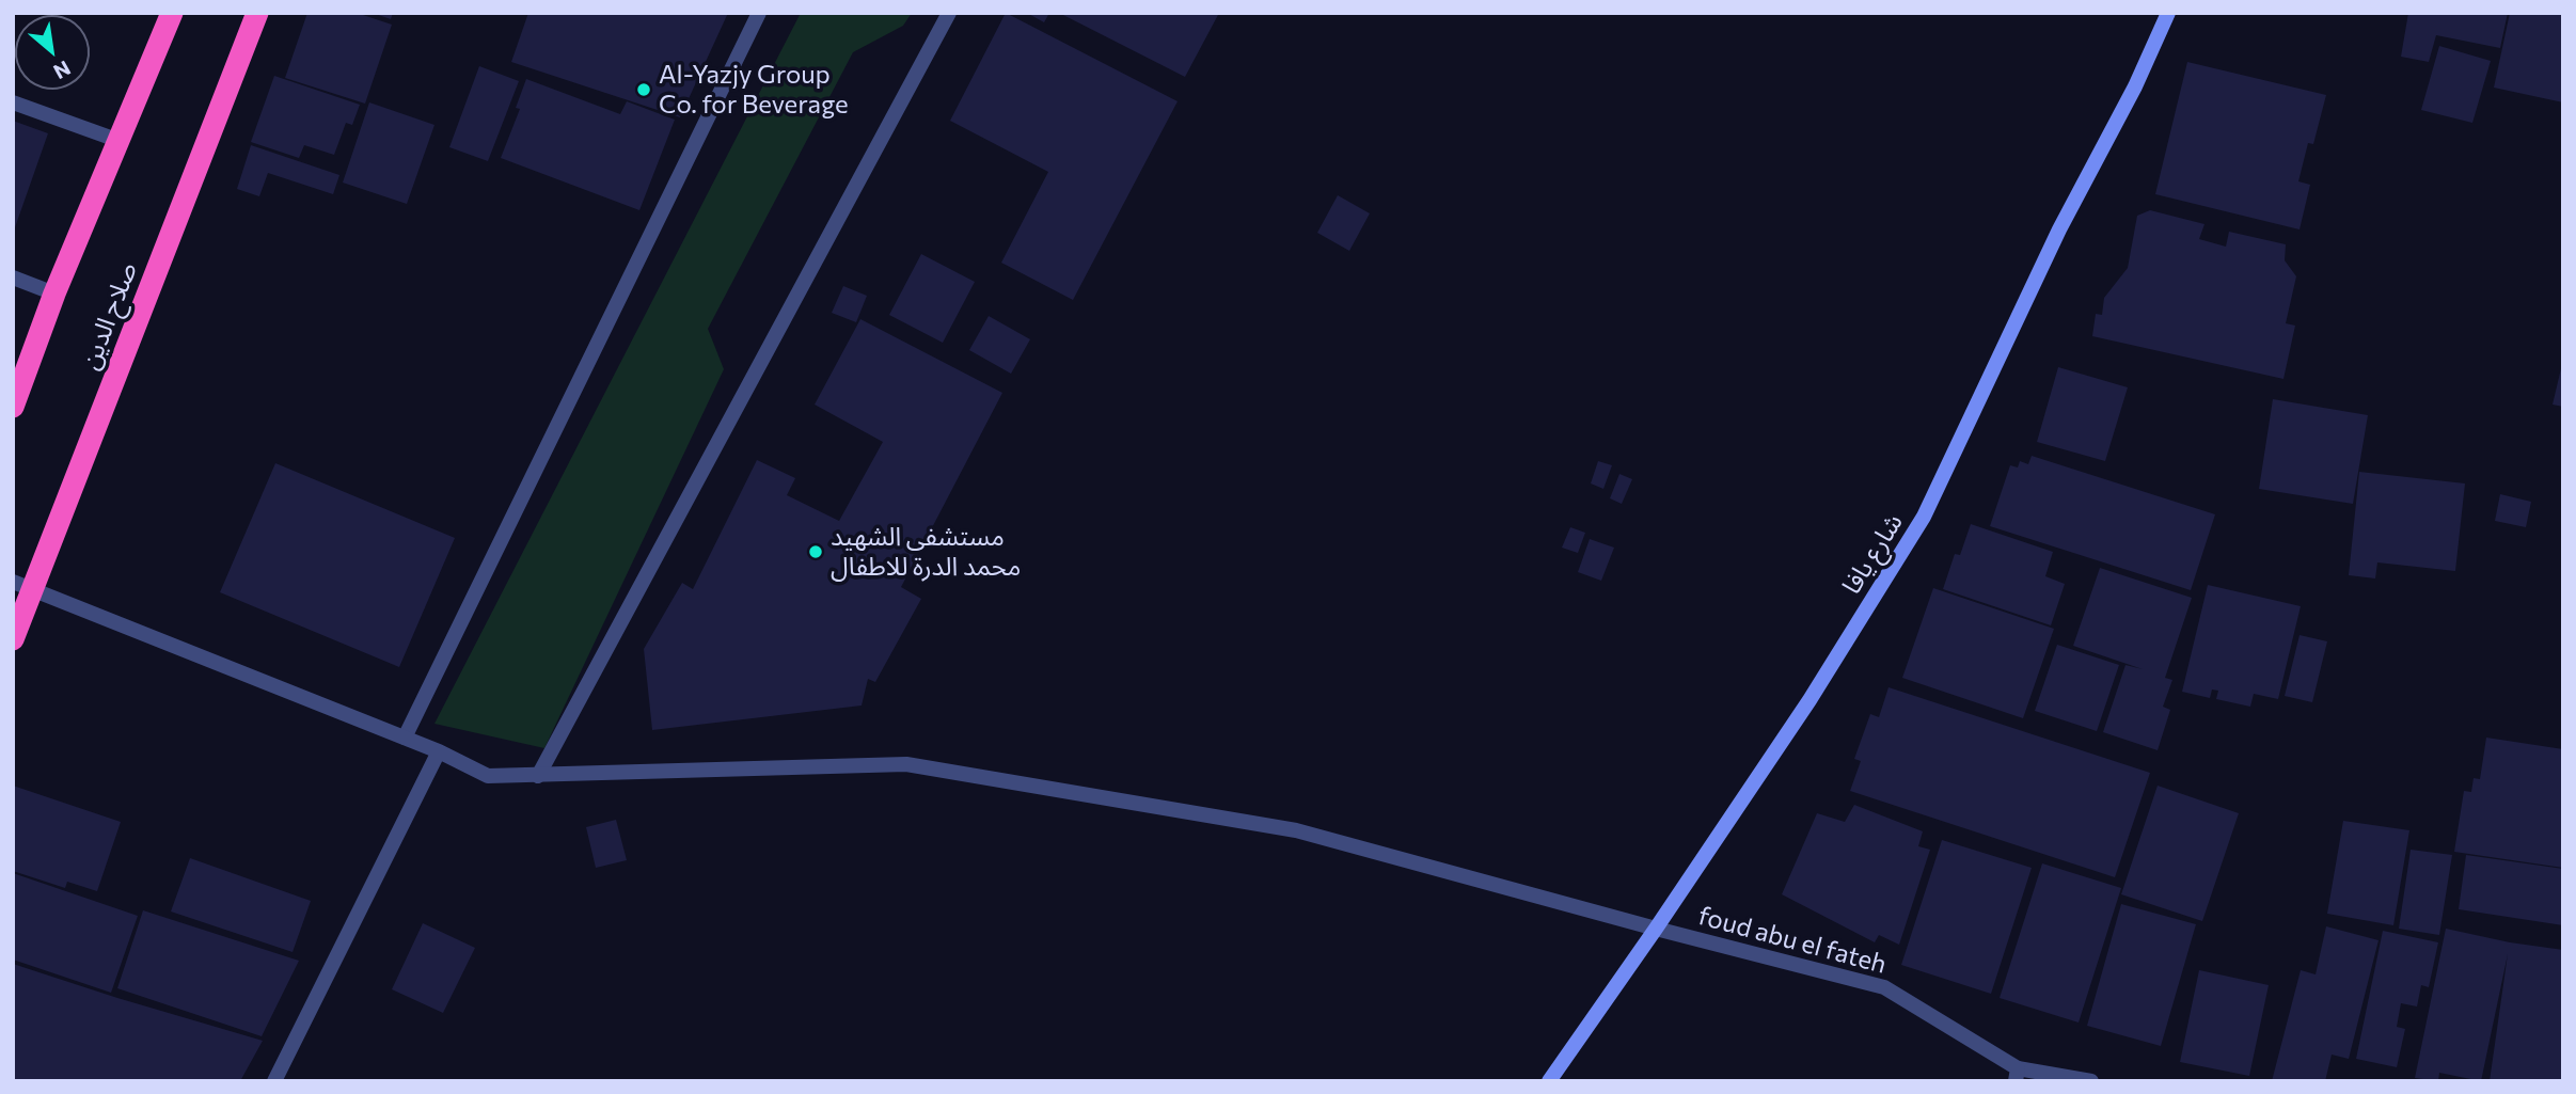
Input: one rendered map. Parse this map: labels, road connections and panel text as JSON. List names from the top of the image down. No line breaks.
{"streets":{"highway":["صلاح الدين"],"street":["شارع يافا","foud abu el fateh"]},"crossings":[["صلاح الدين","foud abu el fateh"],["شارع يافا","foud abu el fateh"]],"places":["Al-Yazjy Group Co. for Beverage","مستشفى الشهيد محمد الدرة للاطفال"],"north":"bottom right"}
